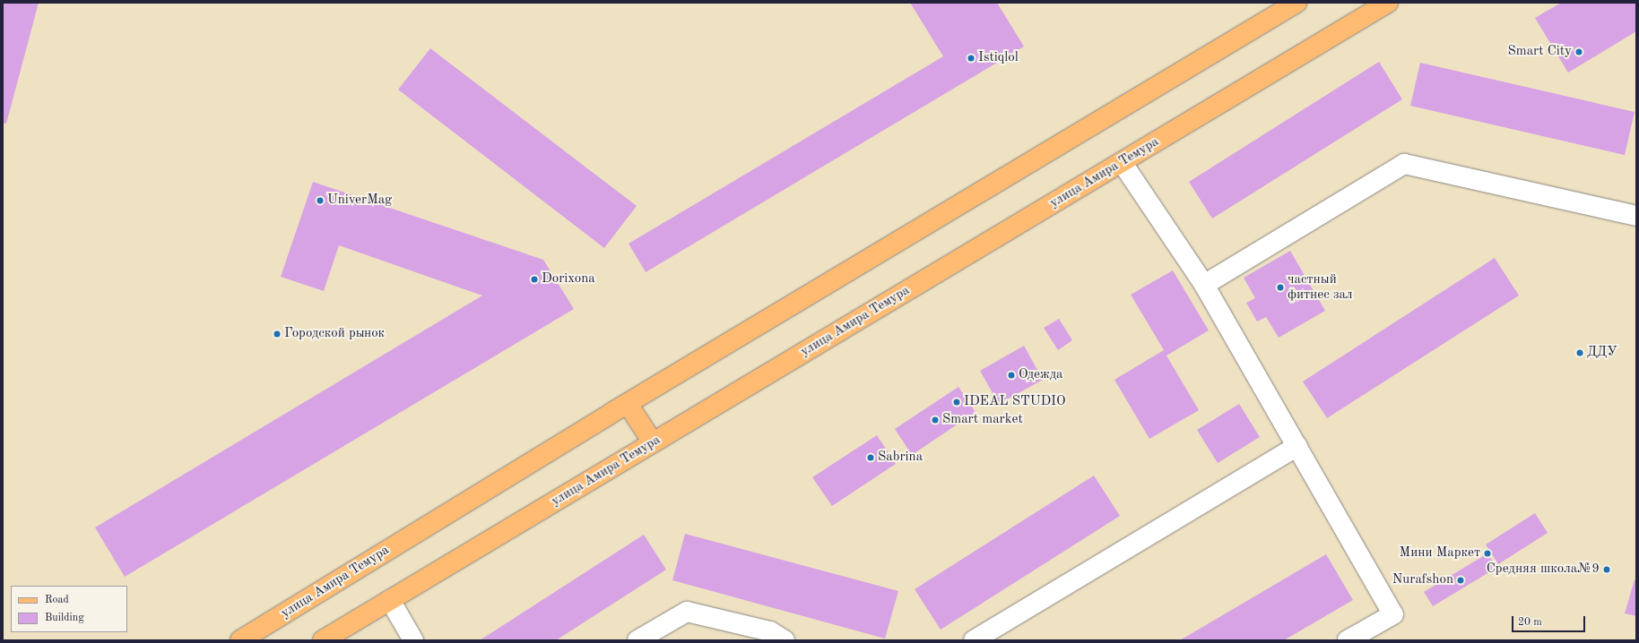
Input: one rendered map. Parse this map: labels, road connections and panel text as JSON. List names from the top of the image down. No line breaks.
{"streets":{"main road":["улица Амира Темура"]},"places":["Smart City","Istiqlol","UniverMag","Dorixona","частный фитнес зал","Городской рынок","ДДУ","Одежда","IDEAL STUDIO","Smart market","Sabrina","Мини Маркет","Средняя школа№9","Nurafshon"],"legend":["Road","Building"],"scale_bar":"20 m"}
